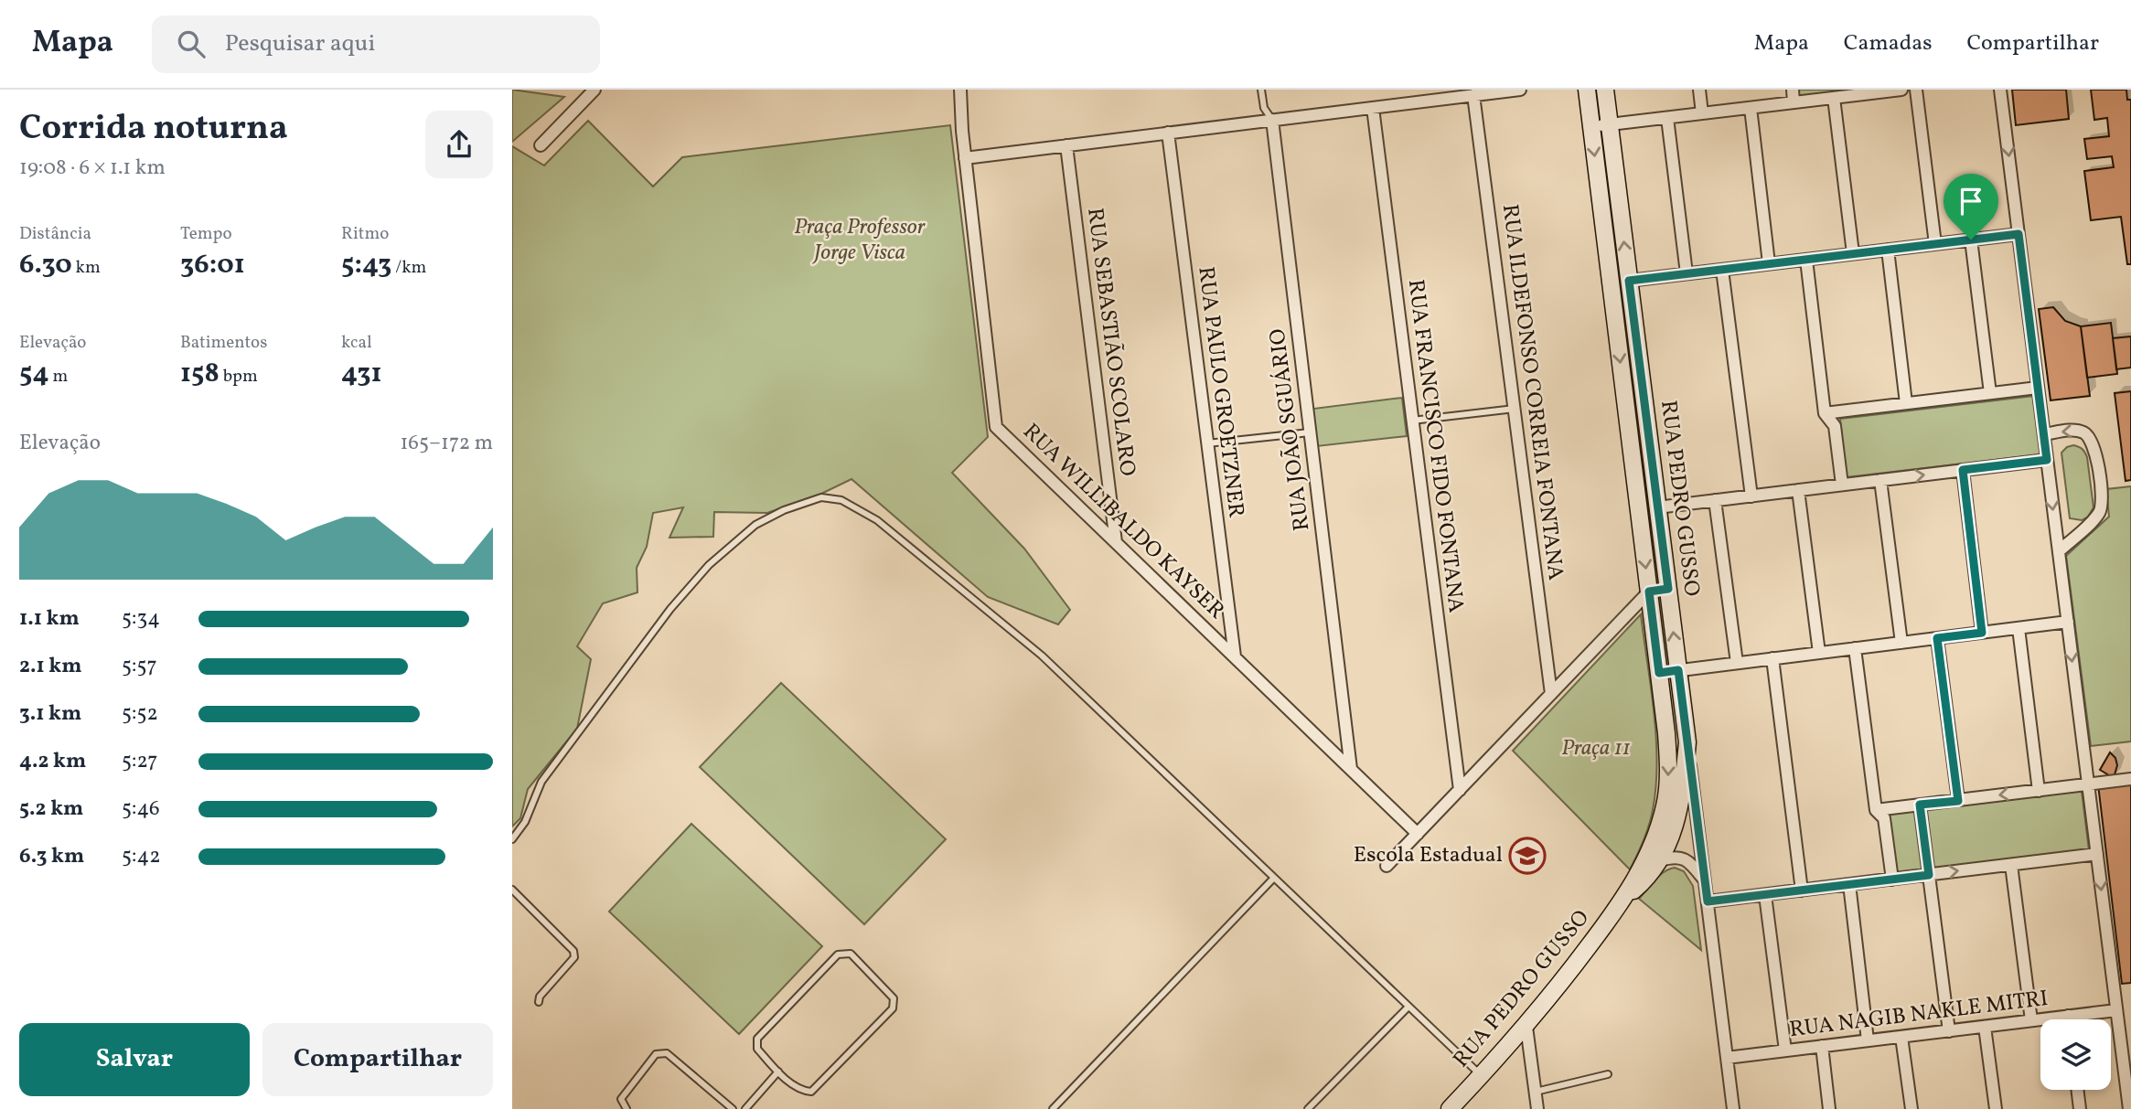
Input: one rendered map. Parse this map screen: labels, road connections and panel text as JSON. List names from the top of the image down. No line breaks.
{"streets":{"main road":["RUA PEDRO GUSSO"],"street":["RUA SEBASTIÃO SCOLARO","RUA PAULO GROETZNER","RUA ILDEFONSO CORREIA FONTANA","RUA JOÃO SGUÁRIO","RUA FRANCISCO FIDO FONTANA","RUA WILLIBALDO KAYSER","RUA NAGIB NAKLE MITRI"]},"crossings":[["RUA SEBASTIÃO SCOLARO","RUA WILLIBALDO KAYSER"],["RUA PAULO GROETZNER","RUA WILLIBALDO KAYSER"],["RUA JOÃO SGUÁRIO","RUA WILLIBALDO KAYSER"]],"parks":["Praça Professor Jorge Visca","Praça 11"],"places":{"school or university":["Escola Estadual"]},"page":{"header":"Mapa","search":"Pesquisar aqui","nav":["Mapa","Camadas","Compartilhar"],"heading":["Corrida noturna","19:08 · 6 × 1.1 km"],"stats":[["Distância","6.30 km"],["Tempo","36:01"],["Ritmo","5:43 /km"],["Elevação","54 m"],["Batimentos","158 bpm"],["kcal","431"]],"chart":["Elevação","165–172 m"],"list":[{"name":"1.1 km","note":"5:34"},{"name":"2.1 km","note":"5:57"},{"name":"3.1 km","note":"5:52"},{"name":"4.2 km","note":"5:27"},{"name":"5.2 km","note":"5:46"},{"name":"6.3 km","note":"5:42"}],"buttons":["Salvar","Compartilhar"]}}
